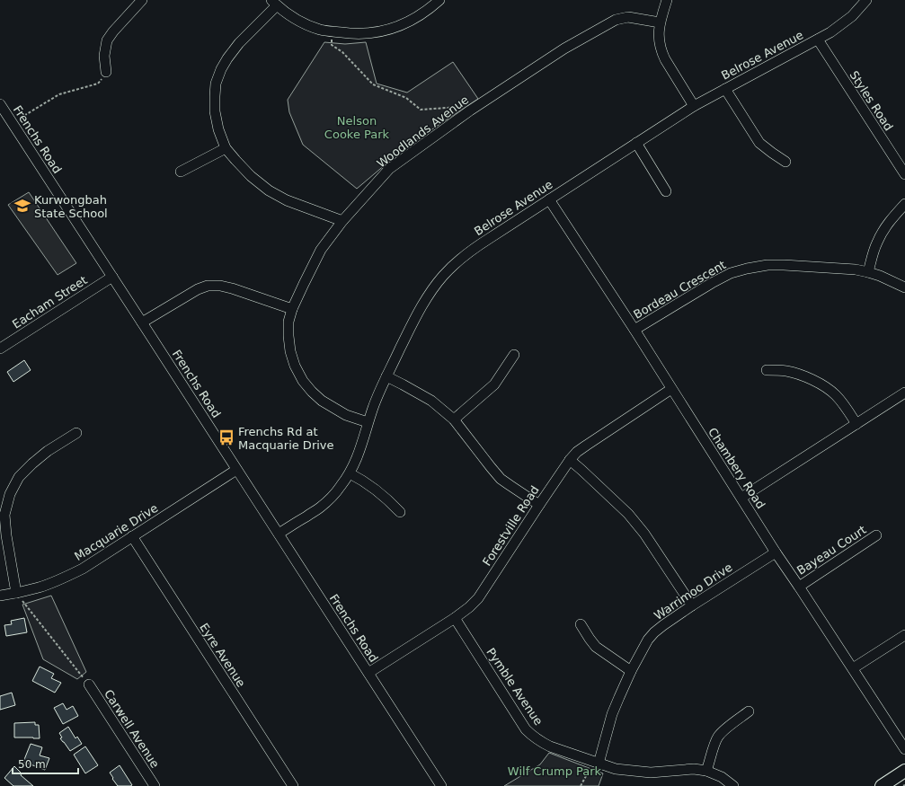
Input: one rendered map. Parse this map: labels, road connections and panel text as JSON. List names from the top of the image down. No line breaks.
{"streets":{"street":["Belrose Avenue","Styles Road","Woodlands Avenue","Frenchs Road","Bordeau Crescent","Eacham Street","Chambery Road","Forestville Road","Macquarie Drive","Bayeau Court","Warrimoo Drive","Eyre Avenue","Pymble Avenue","Carwell Avenue"]},"crossings":[["Belrose Avenue","Styles Road"],["Belrose Avenue","Woodlands Avenue"],["Belrose Avenue","Frenchs Road"],["Belrose Avenue","Chambery Road"],["Frenchs Road","Eacham Street"],["Frenchs Road","Forestville Road"],["Frenchs Road","Macquarie Drive"],["Bordeau Crescent","Chambery Road"],["Chambery Road","Forestville Road"],["Chambery Road","Bayeau Court"],["Chambery Road","Warrimoo Drive"],["Forestville Road","Pymble Avenue"],["Macquarie Drive","Eyre Avenue"],["Warrimoo Drive","Pymble Avenue"]],"parks":["Nelson Cooke Park","Wilf Crump Park"],"places":{"school or university":["Kurwongbah State School"],"bus stop":["Frenchs Rd at Macquarie Drive"]},"scale_bar":"50 m"}
